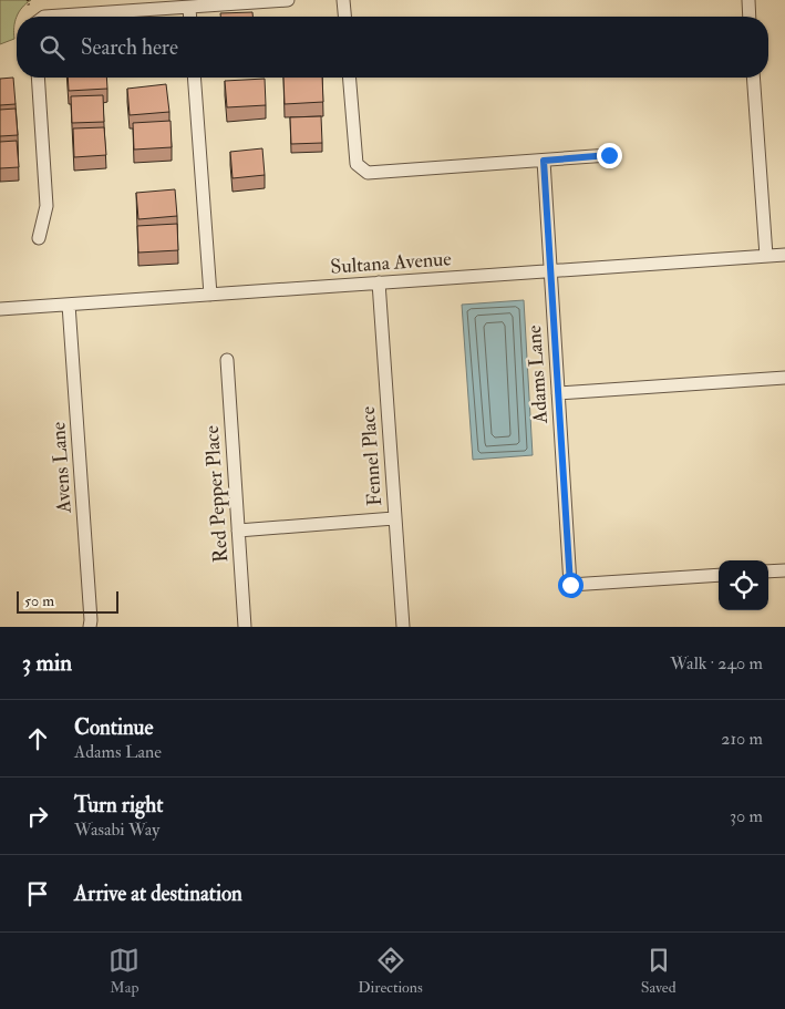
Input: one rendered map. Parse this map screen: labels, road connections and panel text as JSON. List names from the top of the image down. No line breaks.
{"streets":{"street":["Sultana Avenue","Adams Lane","Fennel Place","Avens Lane","Red Pepper Place"]},"crossings":[["Sultana Avenue","Adams Lane"],["Sultana Avenue","Fennel Place"],["Sultana Avenue","Avens Lane"]],"scale_bar":"50 m","page":{"search":"Search here","scale":"50 m","heading":["3 min","Walk · 240 m"],"list":[["Continue","Adams Lane","210 m"],["Turn right","Wasabi Way","30 m"],"Arrive at destination"],"nav":["Map","Directions","Saved"]}}
